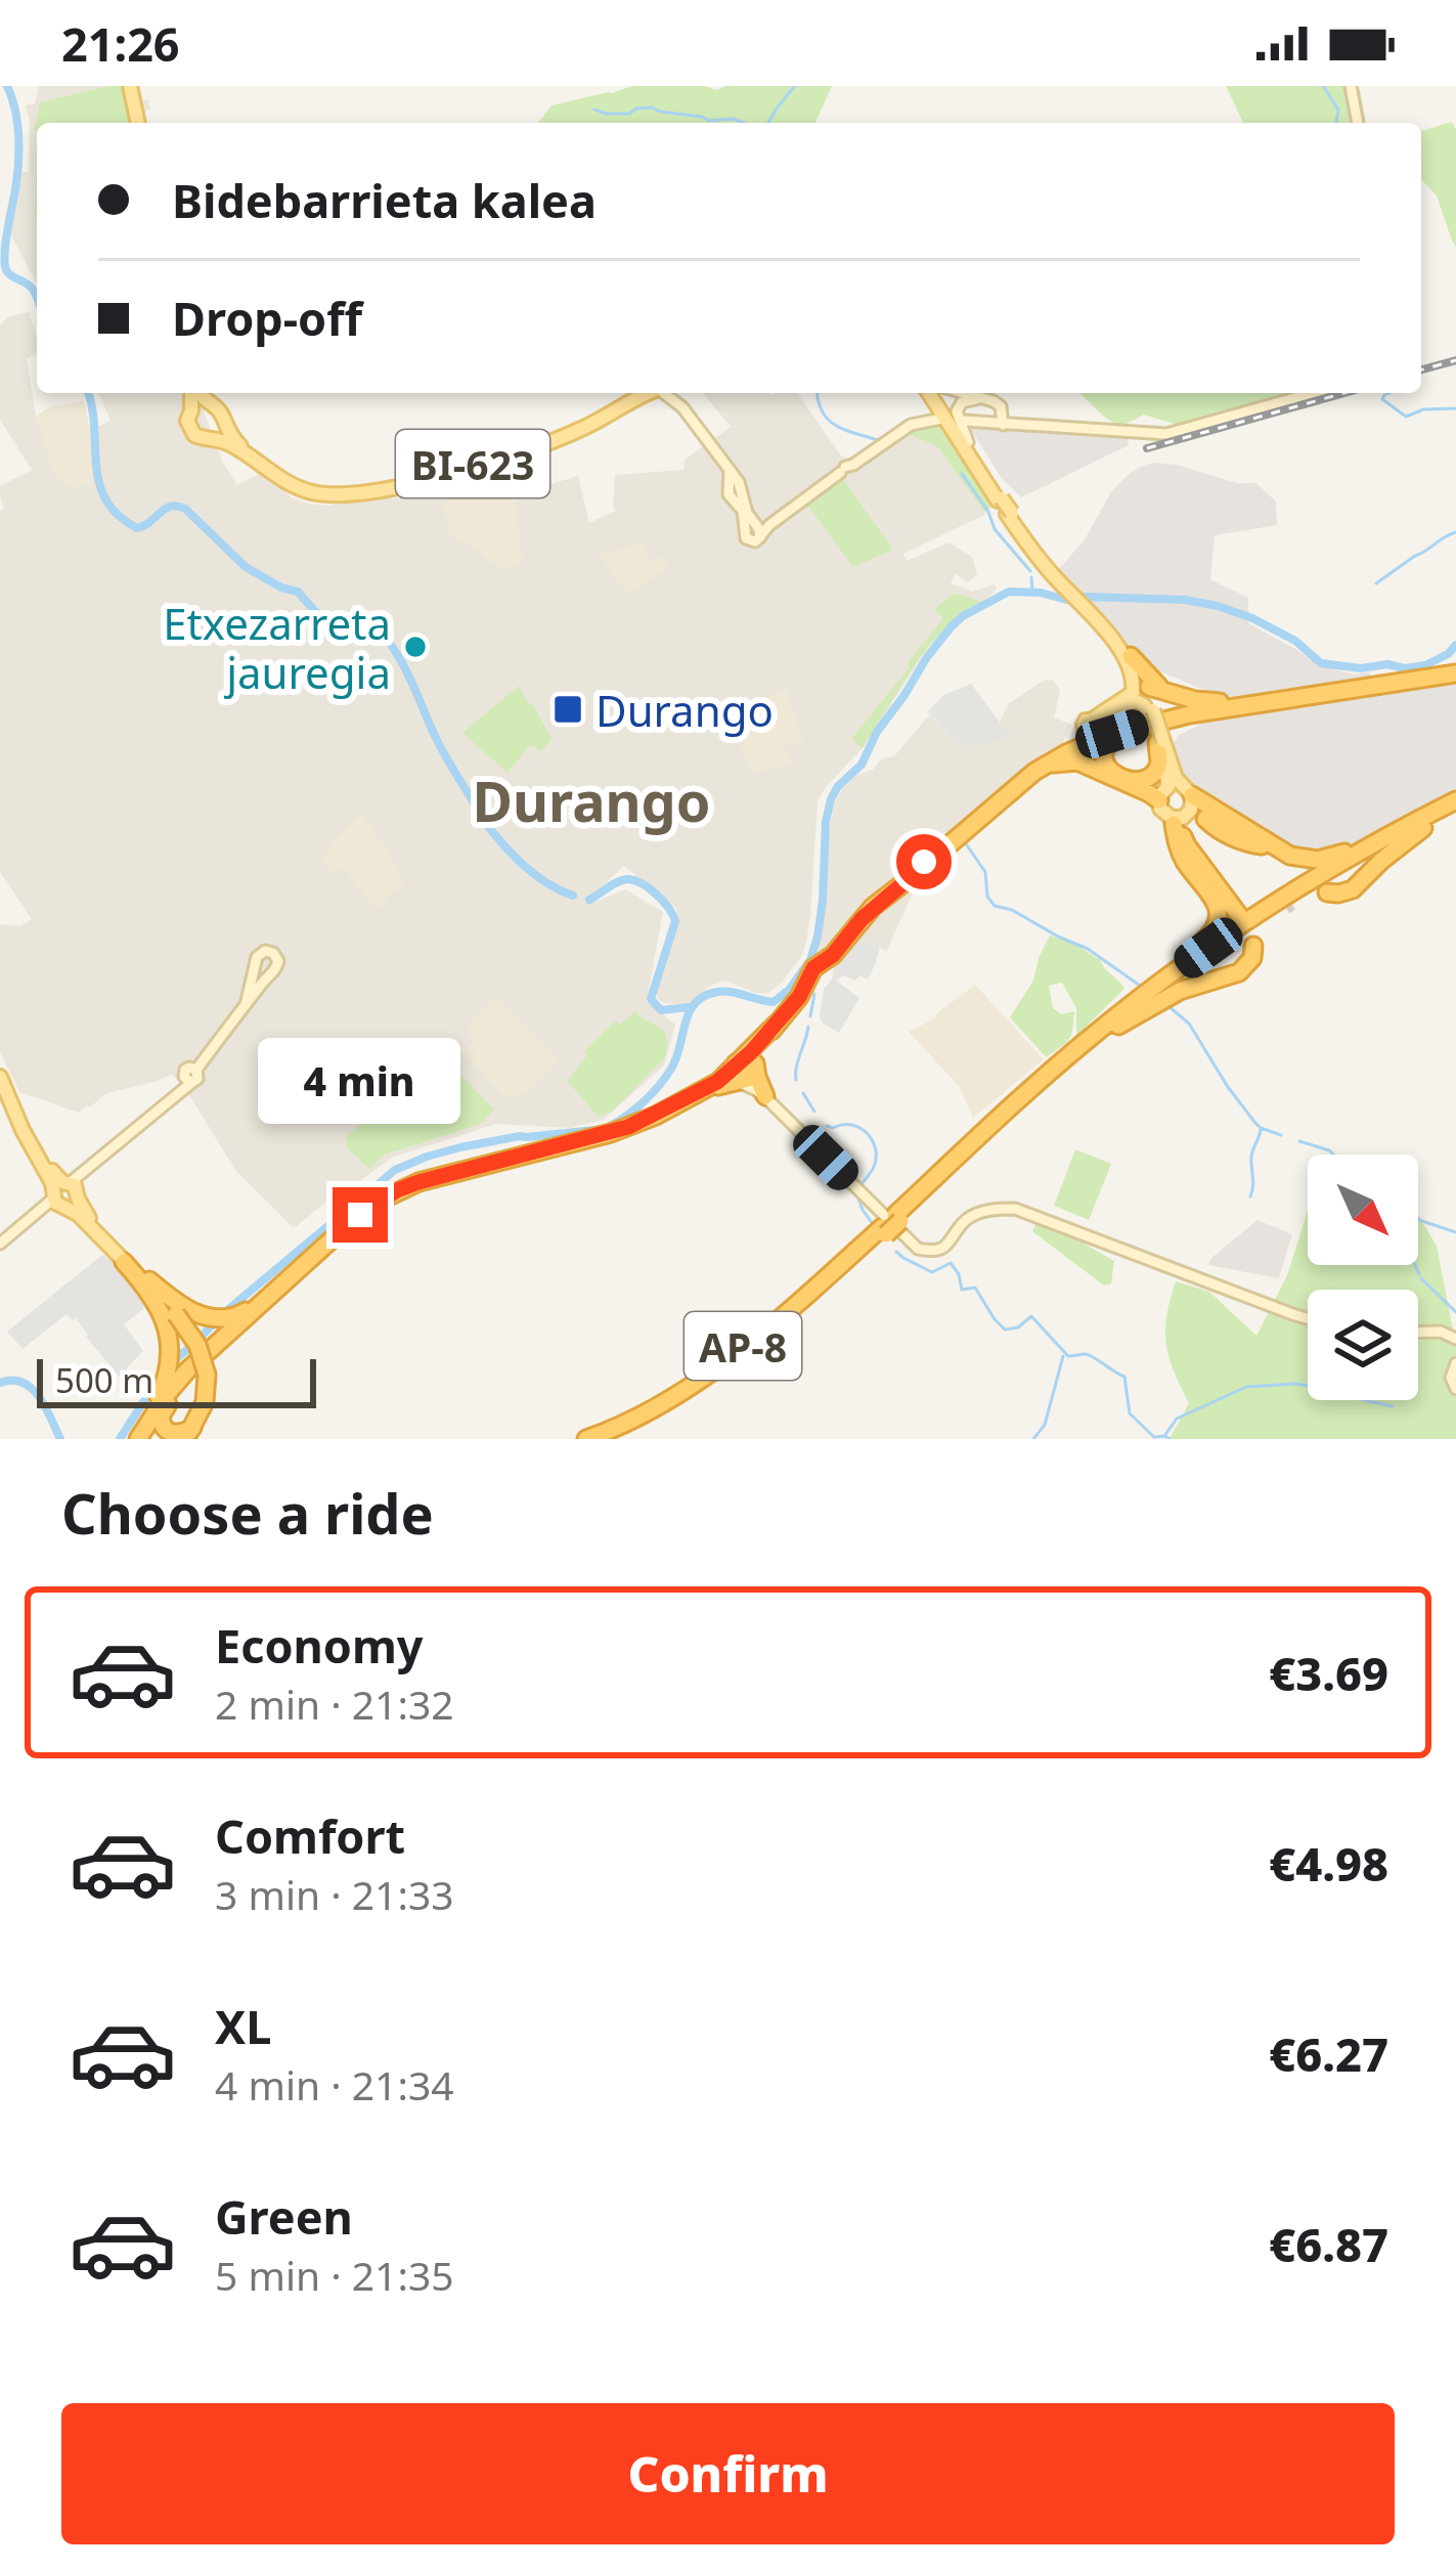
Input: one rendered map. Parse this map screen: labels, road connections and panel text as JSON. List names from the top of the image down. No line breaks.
{"streets":{"highway":["AP-8"],"main road":["BI-623"]},"districts":["Durango"],"places":{"other":["Etxezarreta jauregia"],"transit":["Durango"]},"scale_bar":"500 m","north":"bottom right","page":{"status":"21:26","banner":["Bidebarrieta kalea","Drop-off"],"bubble":"4 min","scale":"500 m","heading":"Choose a ride","list":[{"name":"Economy","note":"2 min · 21:32","value":"€3.69"},{"name":"Comfort","note":"3 min · 21:33","value":"€4.98"},{"name":"XL","note":"4 min · 21:34","value":"€6.27"},{"name":"Green","note":"5 min · 21:35","value":"€6.87"}],"buttons":"Confirm"}}
